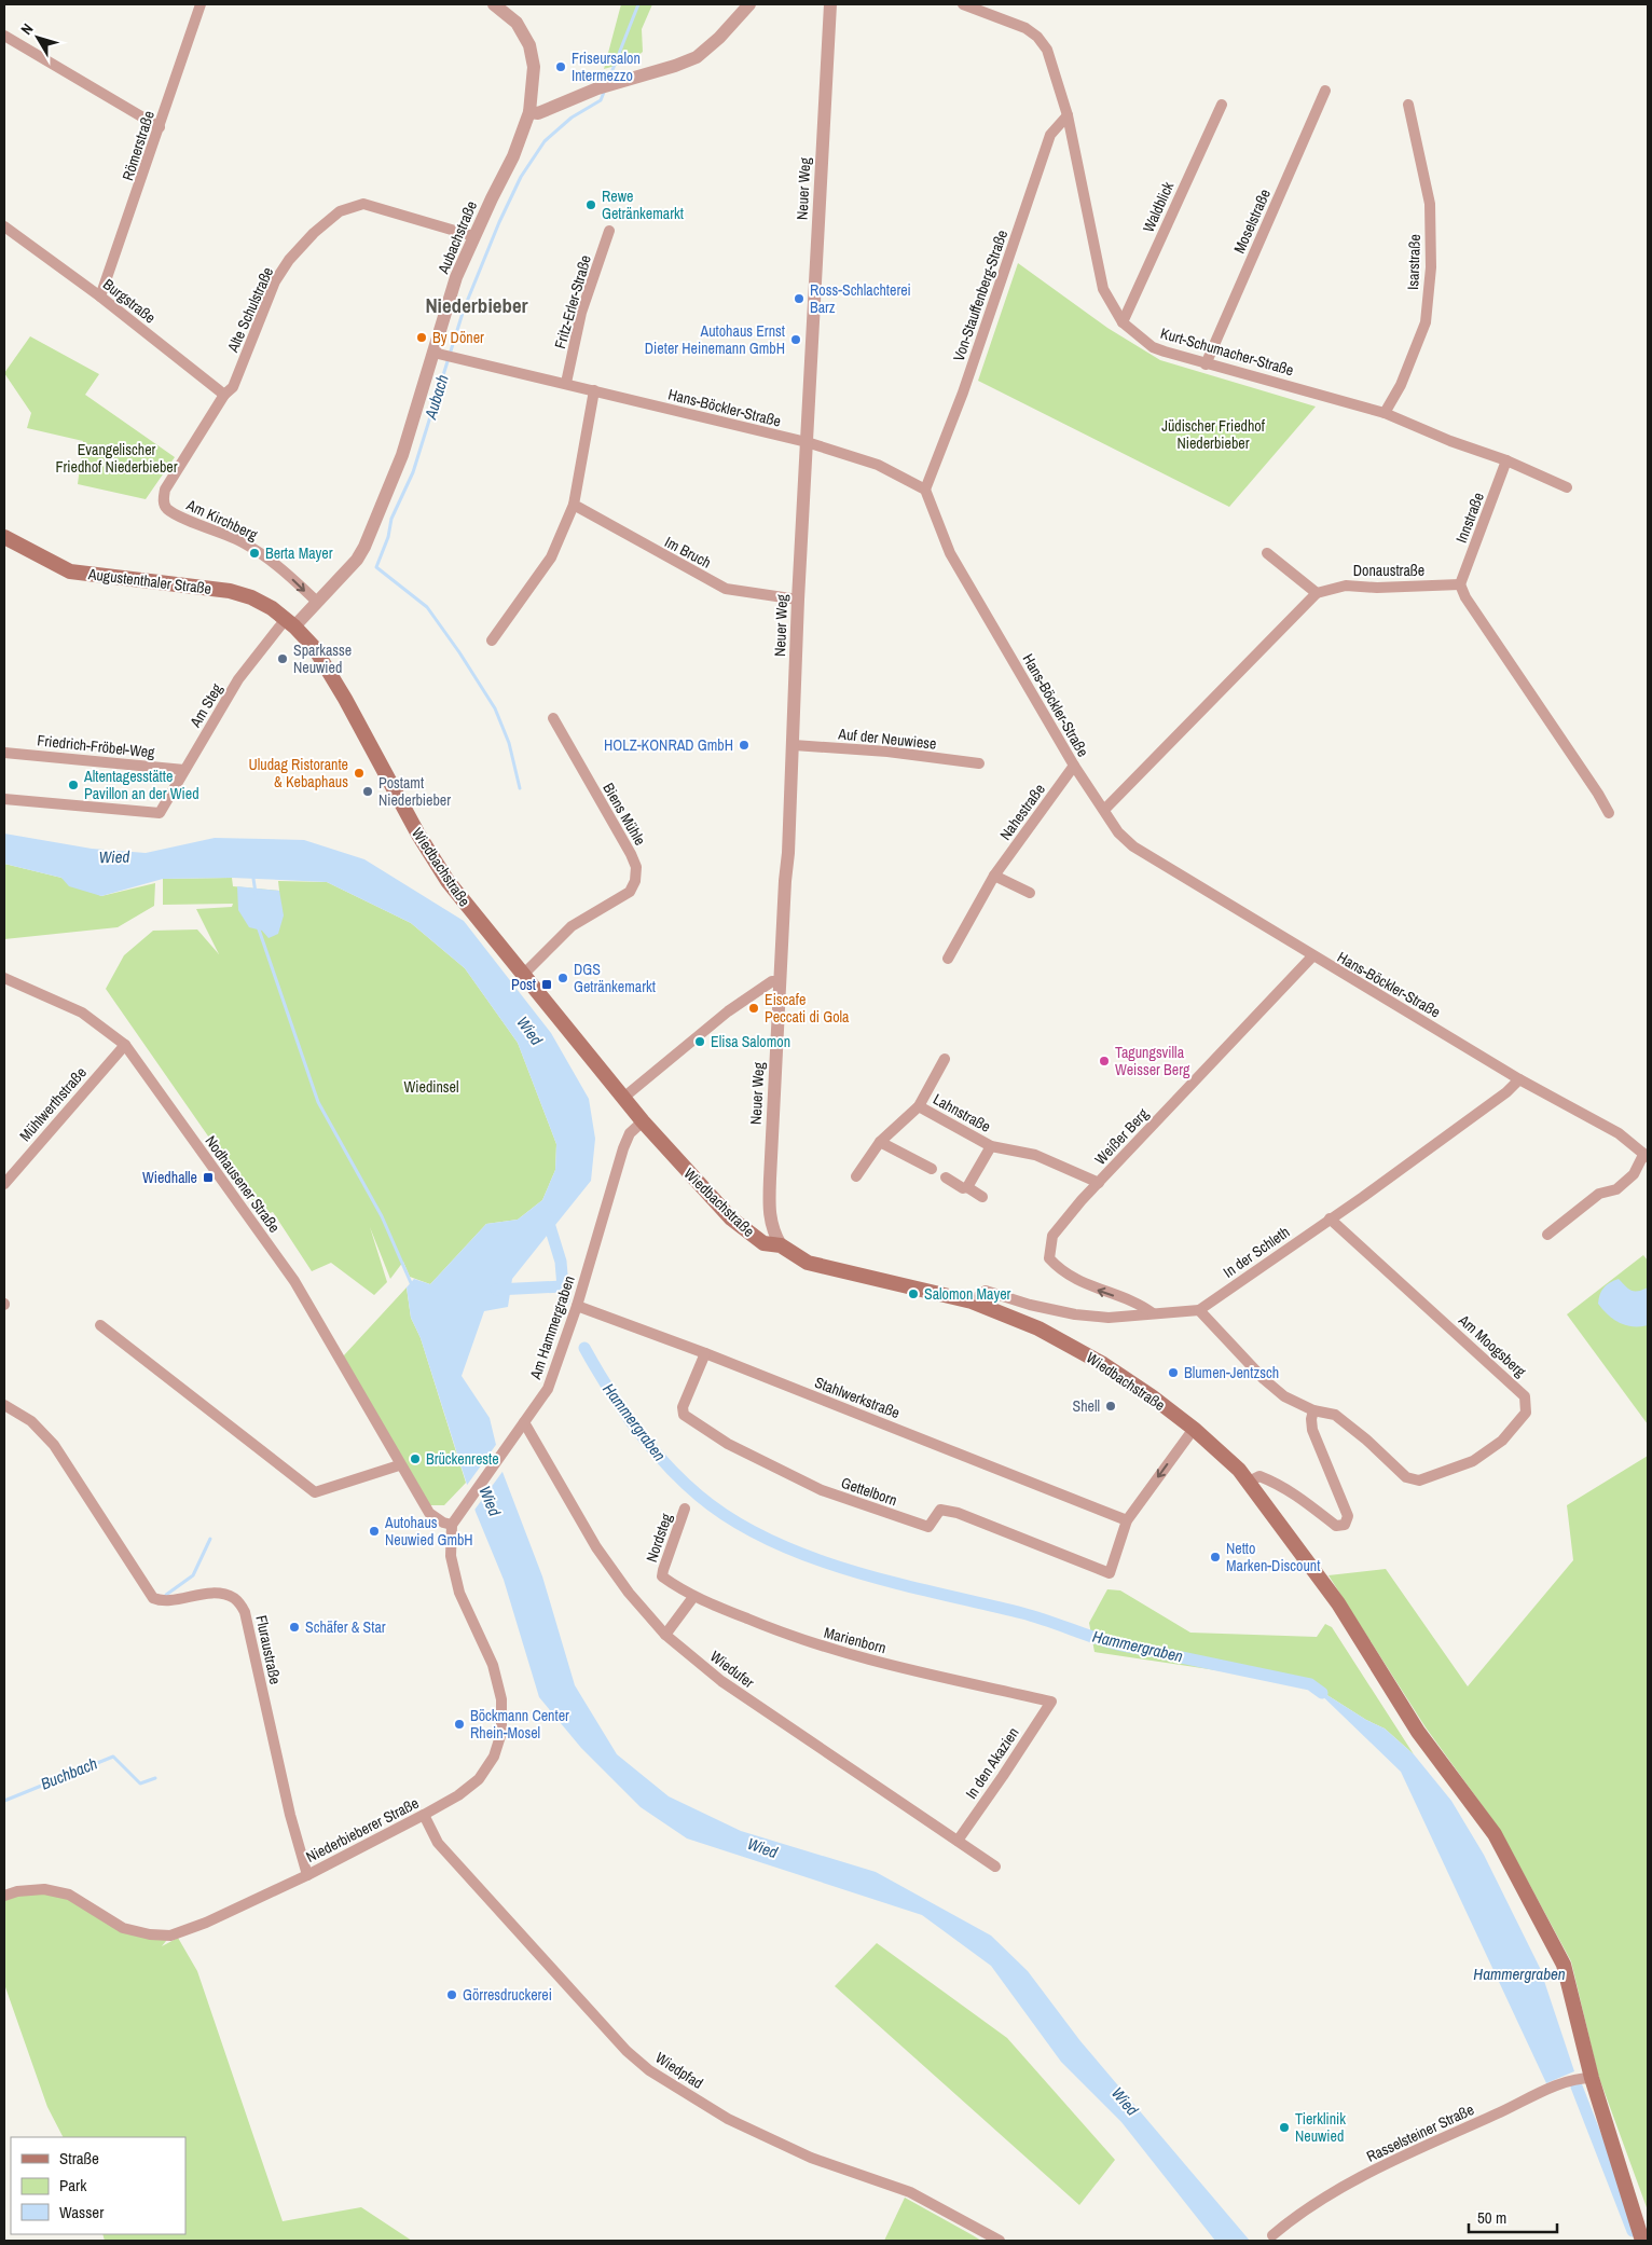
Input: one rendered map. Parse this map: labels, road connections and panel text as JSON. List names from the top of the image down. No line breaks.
{"streets":{"main road":["Augustenthaler Straße","Wiedbachstraße"],"street":["Römerstraße","Neuer Weg","Waldblick","Moselstraße","Aubachstraße","Isarstraße","Von-Stauffenberg-Straße","Burgstraße","Fritz-Erler-Straße","Alte Schulstraße","Kurt-Schumacher-Straße","Hans-Böckler-Straße","Innstraße","Am Kirchberg","Im Bruch","Donaustraße","Am Steg","Auf der Neuwiese","Friedrich-Fröbel-Weg","Nahestraße","Biens Mühle","Mühlwerthstraße","Lahnstraße","Weißer Berg","Nodhausener Straße","In der Schleth","Am Hammergraben","Am Moogsberg","Stahlwerkstraße","Gettelborn","Nordsteg","Marienborn","Fluraustraße","Wiedufer","In den Akazien","Niederbieberer Straße","Wiedpfad","Rasselsteiner Straße"]},"crossings":[["Römerstraße","Burgstraße"],["Neuer Weg","Hans-Böckler-Straße"],["Neuer Weg","Im Bruch"],["Neuer Weg","Auf der Neuwiese"],["Neuer Weg","Wiedbachstraße"],["Waldblick","Kurt-Schumacher-Straße"],["Moselstraße","Kurt-Schumacher-Straße"],["Aubachstraße","Alte Schulstraße"],["Aubachstraße","Hans-Böckler-Straße"],["Aubachstraße","Am Kirchberg"],["Aubachstraße","Augustenthaler Straße"],["Aubachstraße","Am Steg"],["Aubachstraße","Wiedbachstraße"],["Isarstraße","Kurt-Schumacher-Straße"],["Von-Stauffenberg-Straße","Kurt-Schumacher-Straße"],["Von-Stauffenberg-Straße","Hans-Böckler-Straße"],["Burgstraße","Alte Schulstraße"],["Burgstraße","Am Kirchberg"],["Fritz-Erler-Straße","Hans-Böckler-Straße"],["Alte Schulstraße","Am Kirchberg"],["Kurt-Schumacher-Straße","Innstraße"],["Hans-Böckler-Straße","Nahestraße"],["Hans-Böckler-Straße","Weißer Berg"],["Hans-Böckler-Straße","In der Schleth"],["Innstraße","Donaustraße"],["Augustenthaler Straße","Am Steg"],["Augustenthaler Straße","Wiedbachstraße"],["Am Steg","Friedrich-Fröbel-Weg"],["Am Steg","Wiedbachstraße"],["Biens Mühle","Wiedbachstraße"],["Wiedbachstraße","Am Hammergraben"],["Wiedbachstraße","Rasselsteiner Straße"],["Mühlwerthstraße","Nodhausener Straße"],["Lahnstraße","Weißer Berg"],["Nodhausener Straße","Am Hammergraben"],["Nodhausener Straße","Niederbieberer Straße"],["In der Schleth","Am Moogsberg"],["Am Hammergraben","Stahlwerkstraße"],["Am Hammergraben","Wiedufer"],["Am Hammergraben","Niederbieberer Straße"],["Stahlwerkstraße","Gettelborn"],["Nordsteg","Marienborn"],["Marienborn","In den Akazien"],["Fluraustraße","Niederbieberer Straße"],["Wiedufer","In den Akazien"],["Niederbieberer Straße","Wiedpfad"]],"districts":["Niederbieber"],"water":["Aubach","Wied","Hammergraben","Buchbach"],"parks":["Jüdischer Friedhof Niederbieber","Evangelischer Friedhof Niederbieber","Wiedinsel"],"places":{"other":["Friseursalon Intermezzo","Rewe Getränkemarkt","Ross-Schlachterei Barz","By Döner","Autohaus Ernst Dieter Heinemann GmbH","Berta Mayer","Sparkasse Neuwied","HOLZ-KONRAD GmbH","Uludag Ristorante & Kebaphaus","Altentagesstätte Pavillon an der Wied","Postamt Niederbieber","DGS Getränkemarkt","Eiscafe Peccati di Gola","Elisa Salomon","Tagungsvilla Weisser Berg","Salomon Mayer","Blumen-Jentzsch","Shell","Brückenreste","Autohaus Neuwied GmbH","Netto Marken-Discount","Schäfer & Star","Böckmann Center Rhein-Mosel","Görresdruckerei","Tierklinik Neuwied"],"transit":["Post","Wiedhalle"]},"legend":["Straße","Park","Wasser"],"scale_bar":"50 m","north":"top left"}
